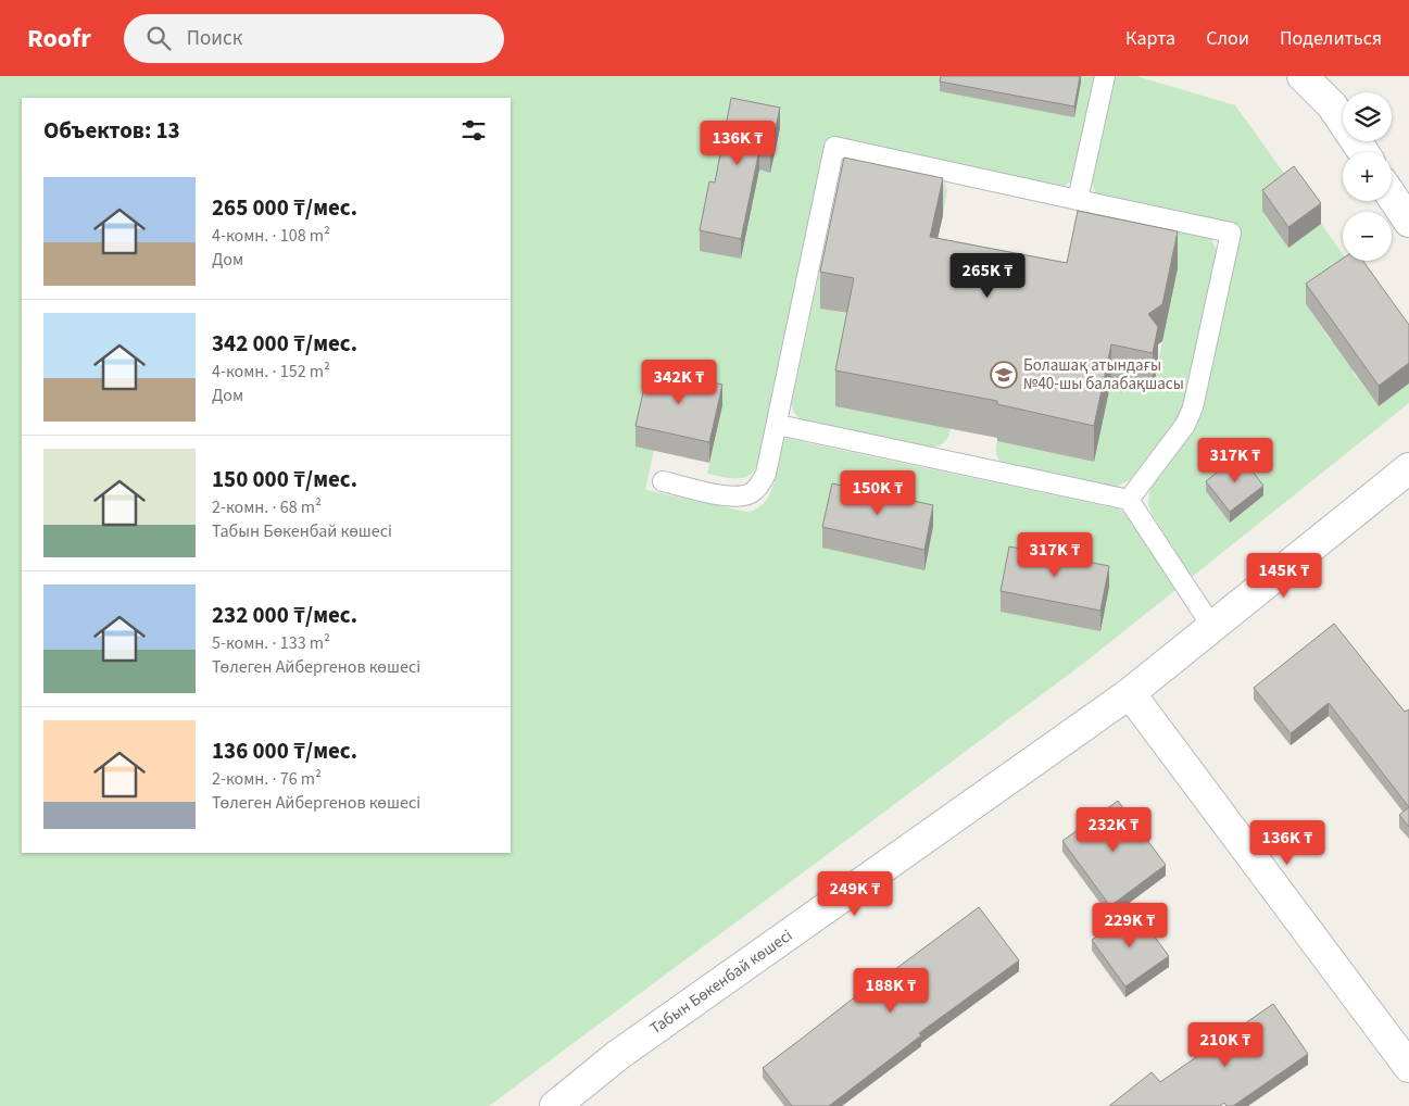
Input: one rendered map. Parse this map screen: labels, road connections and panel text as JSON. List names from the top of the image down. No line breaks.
{"streets":{"street":["Табын Бөкенбай көшесі"]},"places":{"school or university":["Болашақ атындағы №40-шы балабақшасы"]},"page":{"header":"Roofr","search":"Поиск","nav":["Карта","Слои","Поделиться"],"map_buttons":["+","−"],"heading":"Объектов: 13","price":["136K ₸","265K ₸","342K ₸","317K ₸","150K ₸","317K ₸","145K ₸","232K ₸","136K ₸","249K ₸","229K ₸","188K ₸","210K ₸"],"list":[{"name":"265 000 ₸/мес.","note":"4-комн. · 108 m² · Дом"},{"name":"342 000 ₸/мес.","note":"4-комн. · 152 m² · Дом"},{"name":"150 000 ₸/мес.","note":"2-комн. · 68 m² · Табын Бөкенбай көшесі"},{"name":"232 000 ₸/мес.","note":"5-комн. · 133 m² · Төлеген Айбергенов көшесі"},{"name":"136 000 ₸/мес.","note":"2-комн. · 76 m² · Төлеген Айбергенов көшесі"}]}}
